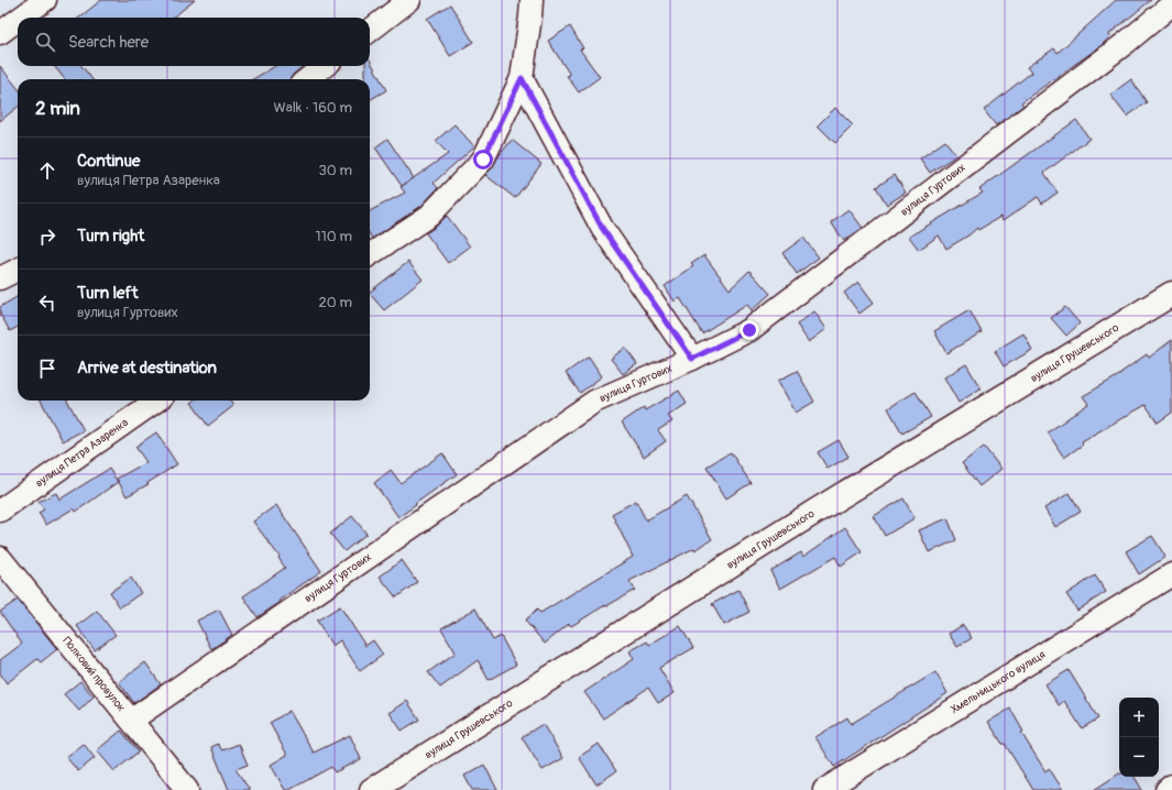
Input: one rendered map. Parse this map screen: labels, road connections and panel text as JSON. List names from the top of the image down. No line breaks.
{"streets":{"street":["вулиця Гуртових","вулиця Грушевського","вулиця Петра Азаренка","Полковий провулок","Хмельницького вулиця"]},"crossings":[["вулиця Гуртових","Полковий провулок"]],"page":{"search":"Search here","heading":["2 min","Walk · 160 m"],"list":[["Continue","вулиця Петра Азаренка","30 m"],["Turn right","110 m"],["Turn left","вулиця Гуртових","20 m"],"Arrive at destination"],"map_buttons":["+","−"]}}
